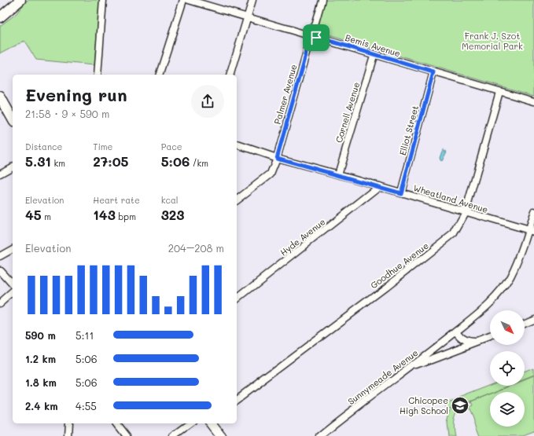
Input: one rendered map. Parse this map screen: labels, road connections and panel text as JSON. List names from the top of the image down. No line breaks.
{"streets":{"street":["Bemis Avenue","Palmer Avenue","Cornell Avenue","Elliot Street","Wheatland Avenue","Hyde Avenue","Goodhue Avenue","Sunnymeade Avenue"]},"crossings":[["Bemis Avenue","Palmer Avenue"],["Bemis Avenue","Cornell Avenue"],["Bemis Avenue","Elliot Street"],["Bemis Avenue","Goodhue Avenue"],["Palmer Avenue","Wheatland Avenue"],["Cornell Avenue","Wheatland Avenue"],["Elliot Street","Wheatland Avenue"],["Wheatland Avenue","Hyde Avenue"],["Wheatland Avenue","Goodhue Avenue"],["Wheatland Avenue","Sunnymeade Avenue"]],"parks":["Frank J. Szot Memorial Park"],"places":{"school or university":["Chicopee High School"]},"north":"bottom right","page":{"heading":["Evening run","21:58 · 9 × 590 m"],"stats":[["Distance","5.31 km"],["Time","27:05"],["Pace","5:06 /km"],["Elevation","45 m"],["Heart rate","143 bpm"],["kcal","323"]],"chart":["Elevation","204–208 m"],"list":[{"name":"590 m","note":"5:11"},{"name":"1.2 km","note":"5:06"},{"name":"1.8 km","note":"5:06"},{"name":"2.4 km","note":"4:55"}]}}
